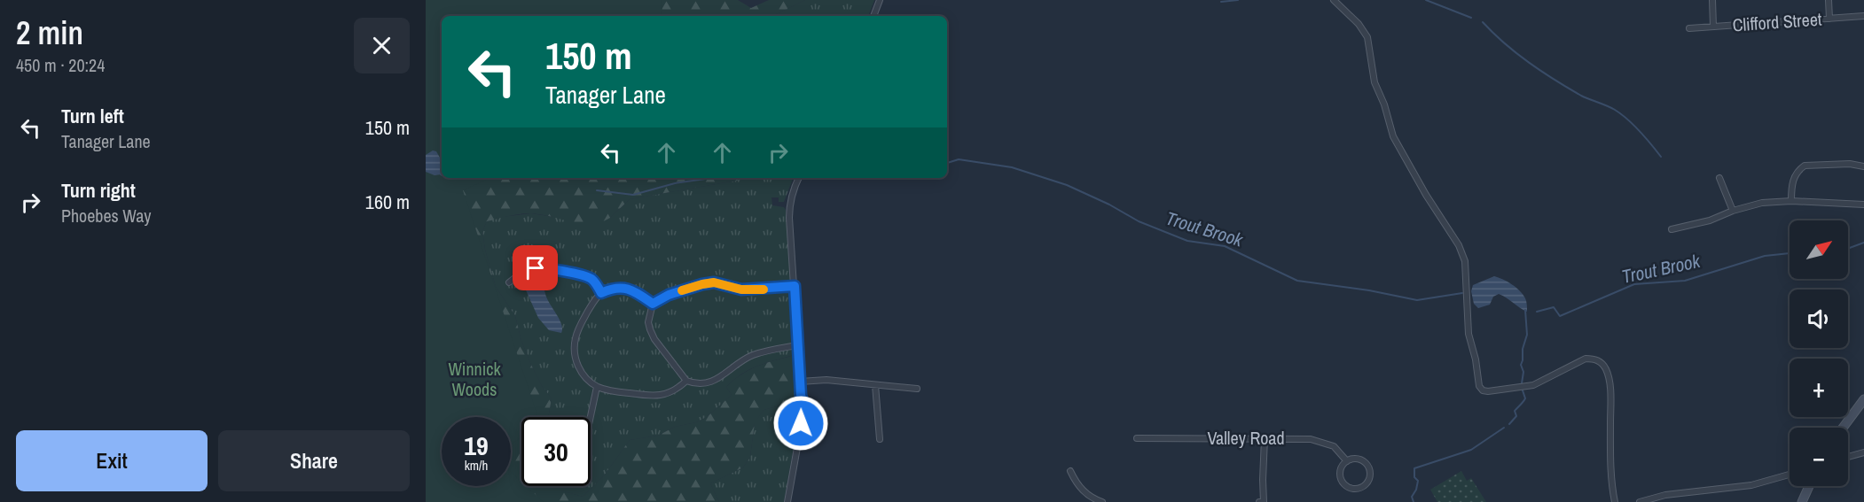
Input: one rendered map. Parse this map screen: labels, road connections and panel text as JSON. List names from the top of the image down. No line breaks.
{"streets":{"street":["Clifford Street","Valley Road"]},"water":["Trout Brook"],"parks":["Winnick Woods"],"north":"top right","page":{"heading":["2 min","450 m · 20:24"],"turn":["150 m","Tanager Lane"],"list":[{"name":"Turn left","note":"Tanager Lane","value":"150 m"},{"name":"Turn right","note":"Phoebes Way","value":"160 m"}],"map_buttons":["+","−"],"speed":"19 km/h","limit":"30","buttons":["Exit","Share"]}}
